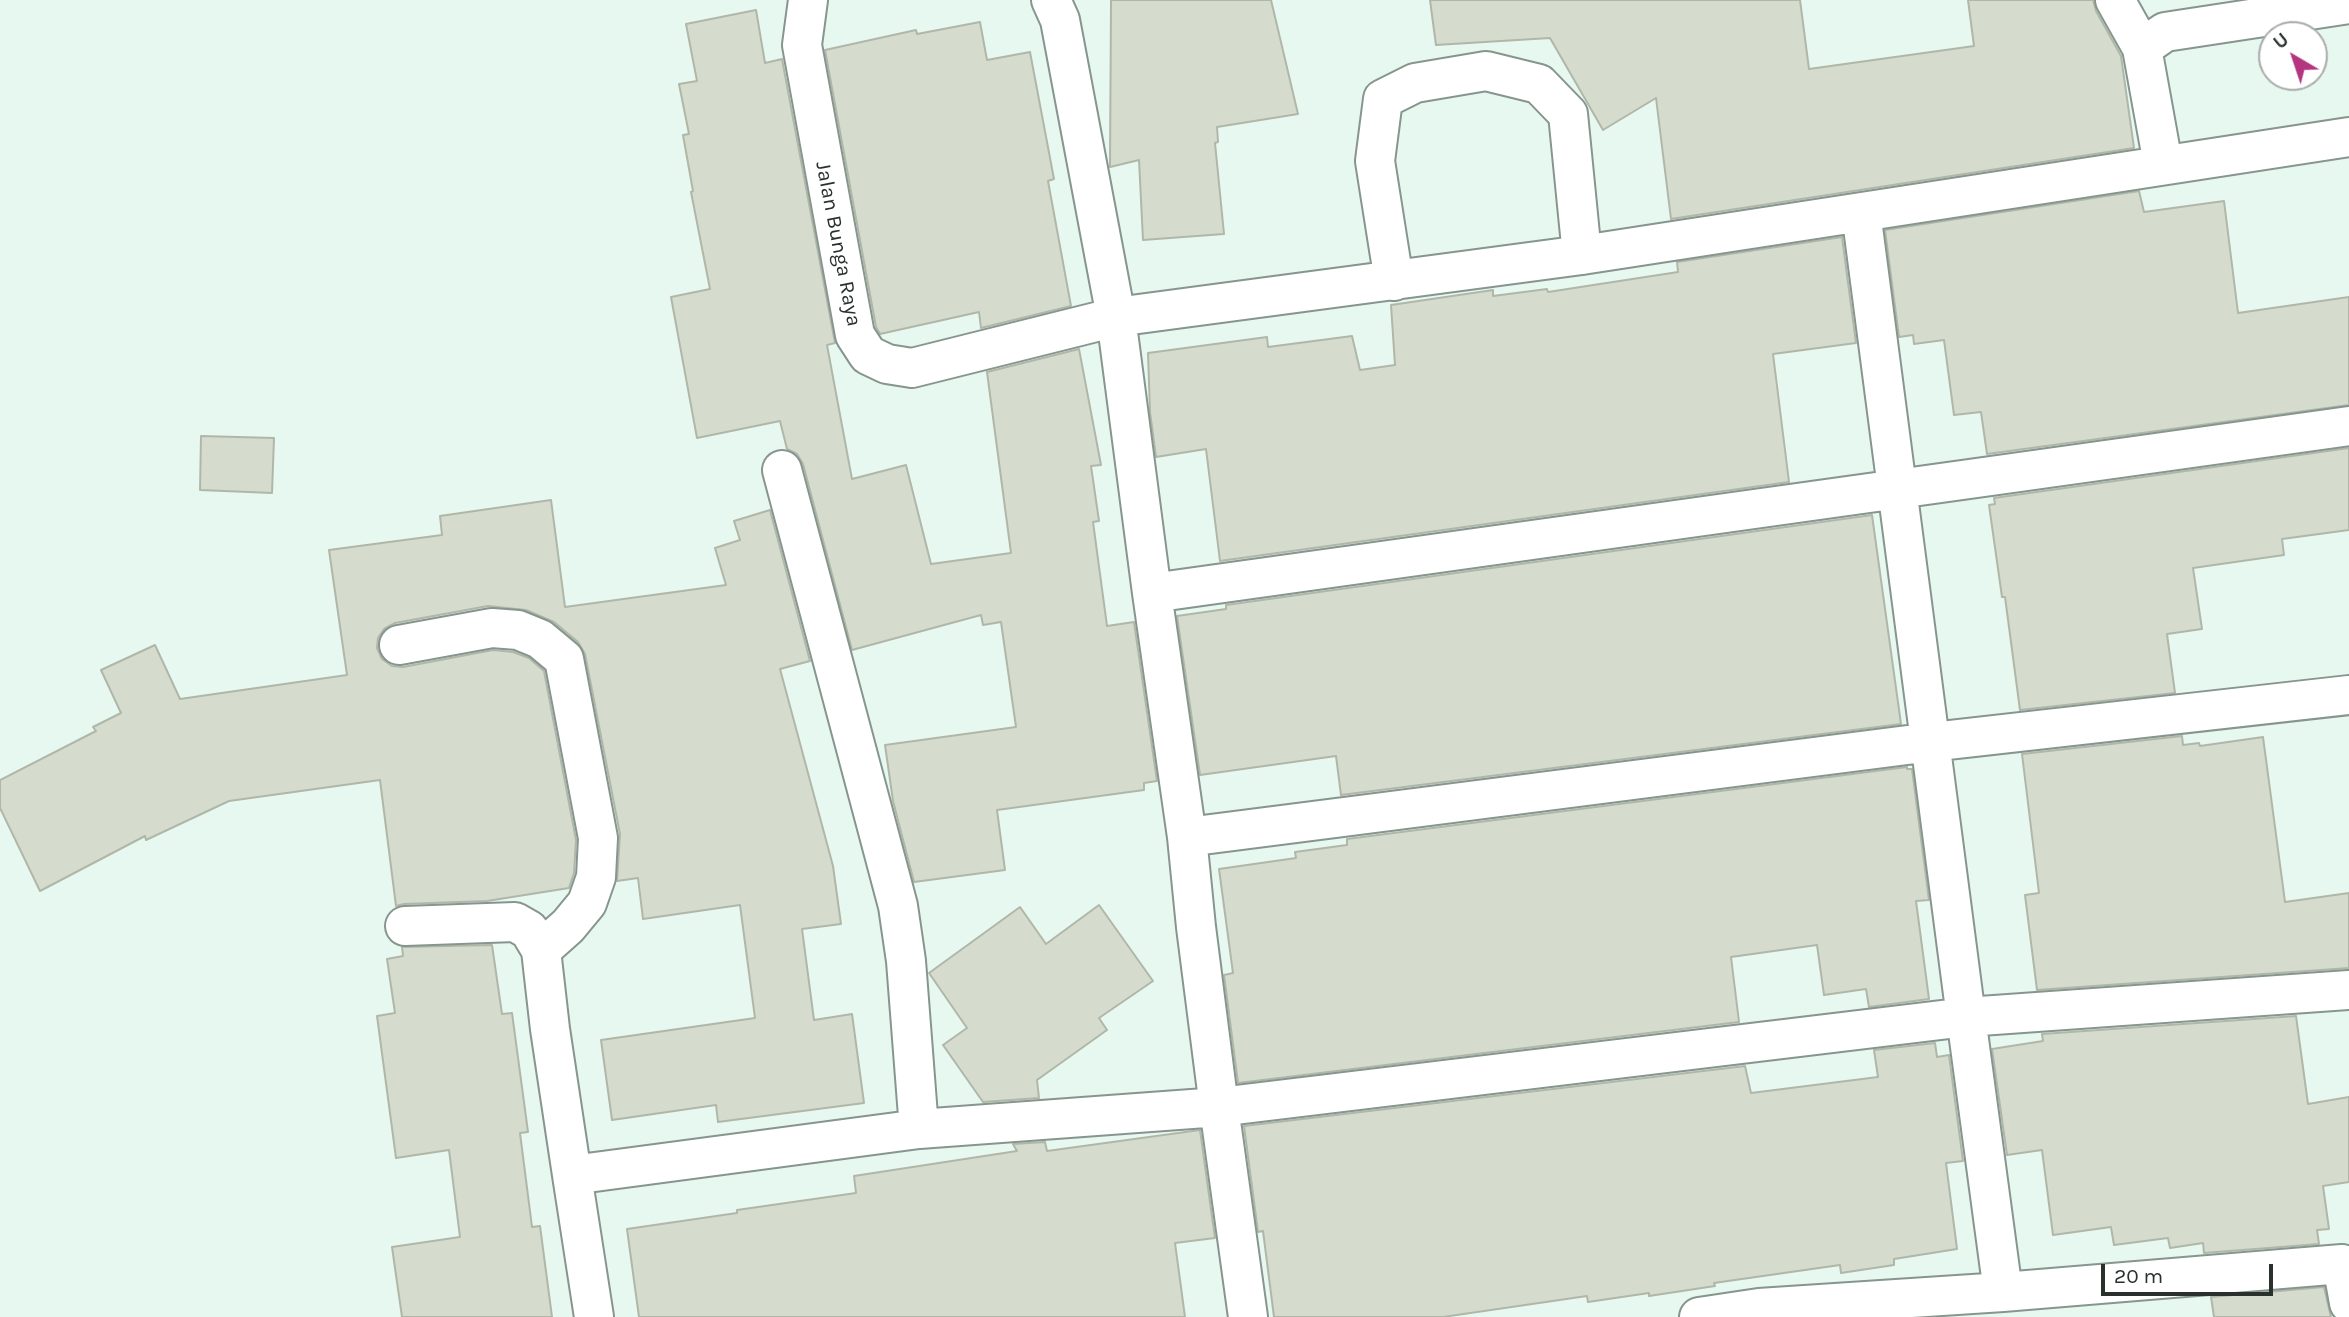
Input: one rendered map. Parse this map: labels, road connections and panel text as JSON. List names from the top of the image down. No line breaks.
{"streets":{"street":["Jalan Bunga Raya"]},"scale_bar":"20 m","north":"top left"}
